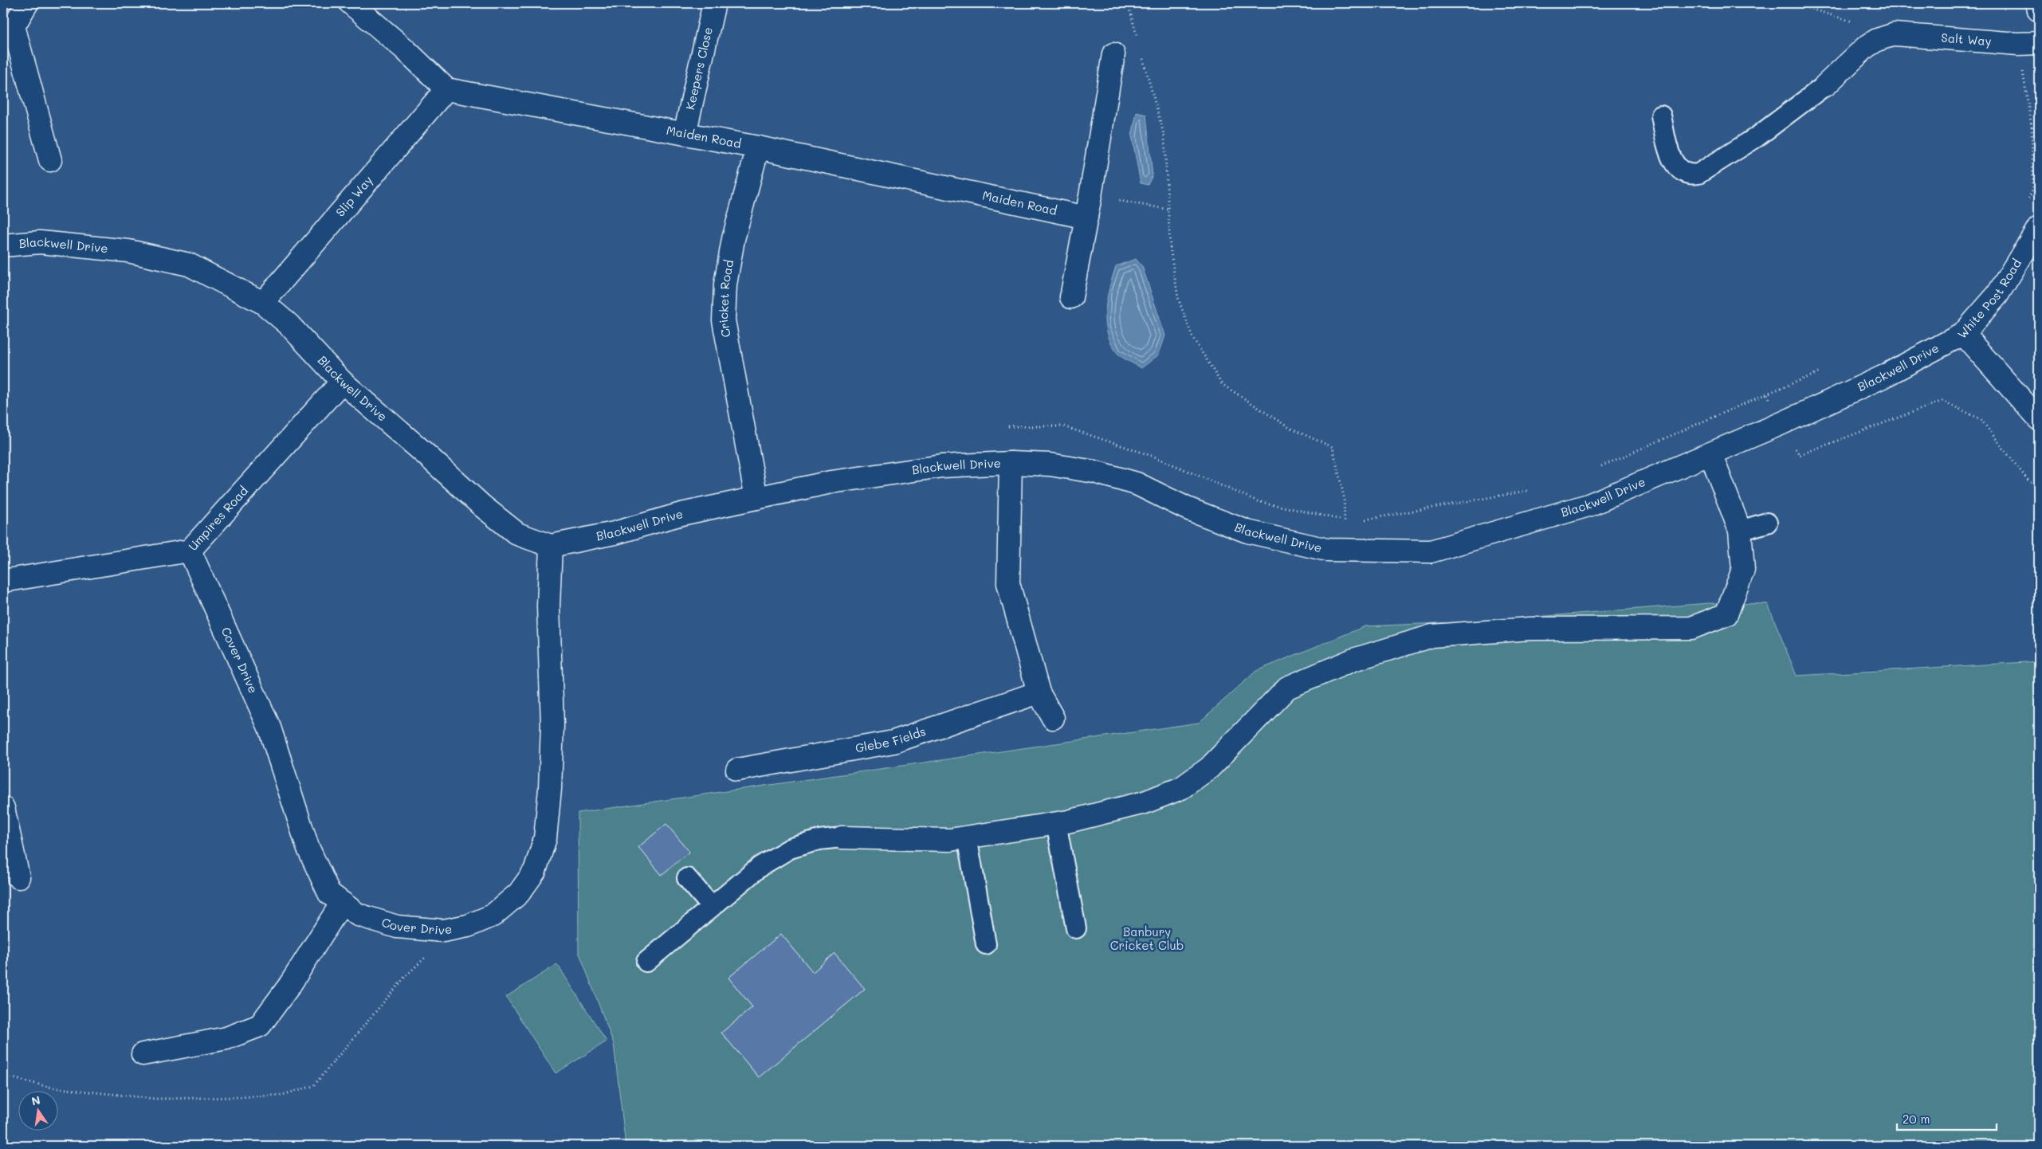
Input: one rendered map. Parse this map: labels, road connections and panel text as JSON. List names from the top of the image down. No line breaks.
{"streets":{"street":["Salt Way","Keepers Close","Maiden Road","Slip Way","Blackwell Drive","White Post Road","Cricket Road","Umpires Road","Cover Drive","Glebe Fields"]},"crossings":[["Keepers Close","Maiden Road"],["Maiden Road","Slip Way"],["Maiden Road","Cricket Road"],["Slip Way","Blackwell Drive"],["Blackwell Drive","White Post Road"],["Blackwell Drive","Cricket Road"],["Blackwell Drive","Umpires Road"],["Blackwell Drive","Cover Drive"],["Umpires Road","Cover Drive"]],"parks":["Banbury Cricket Club"],"scale_bar":"20 m","north":"top"}
